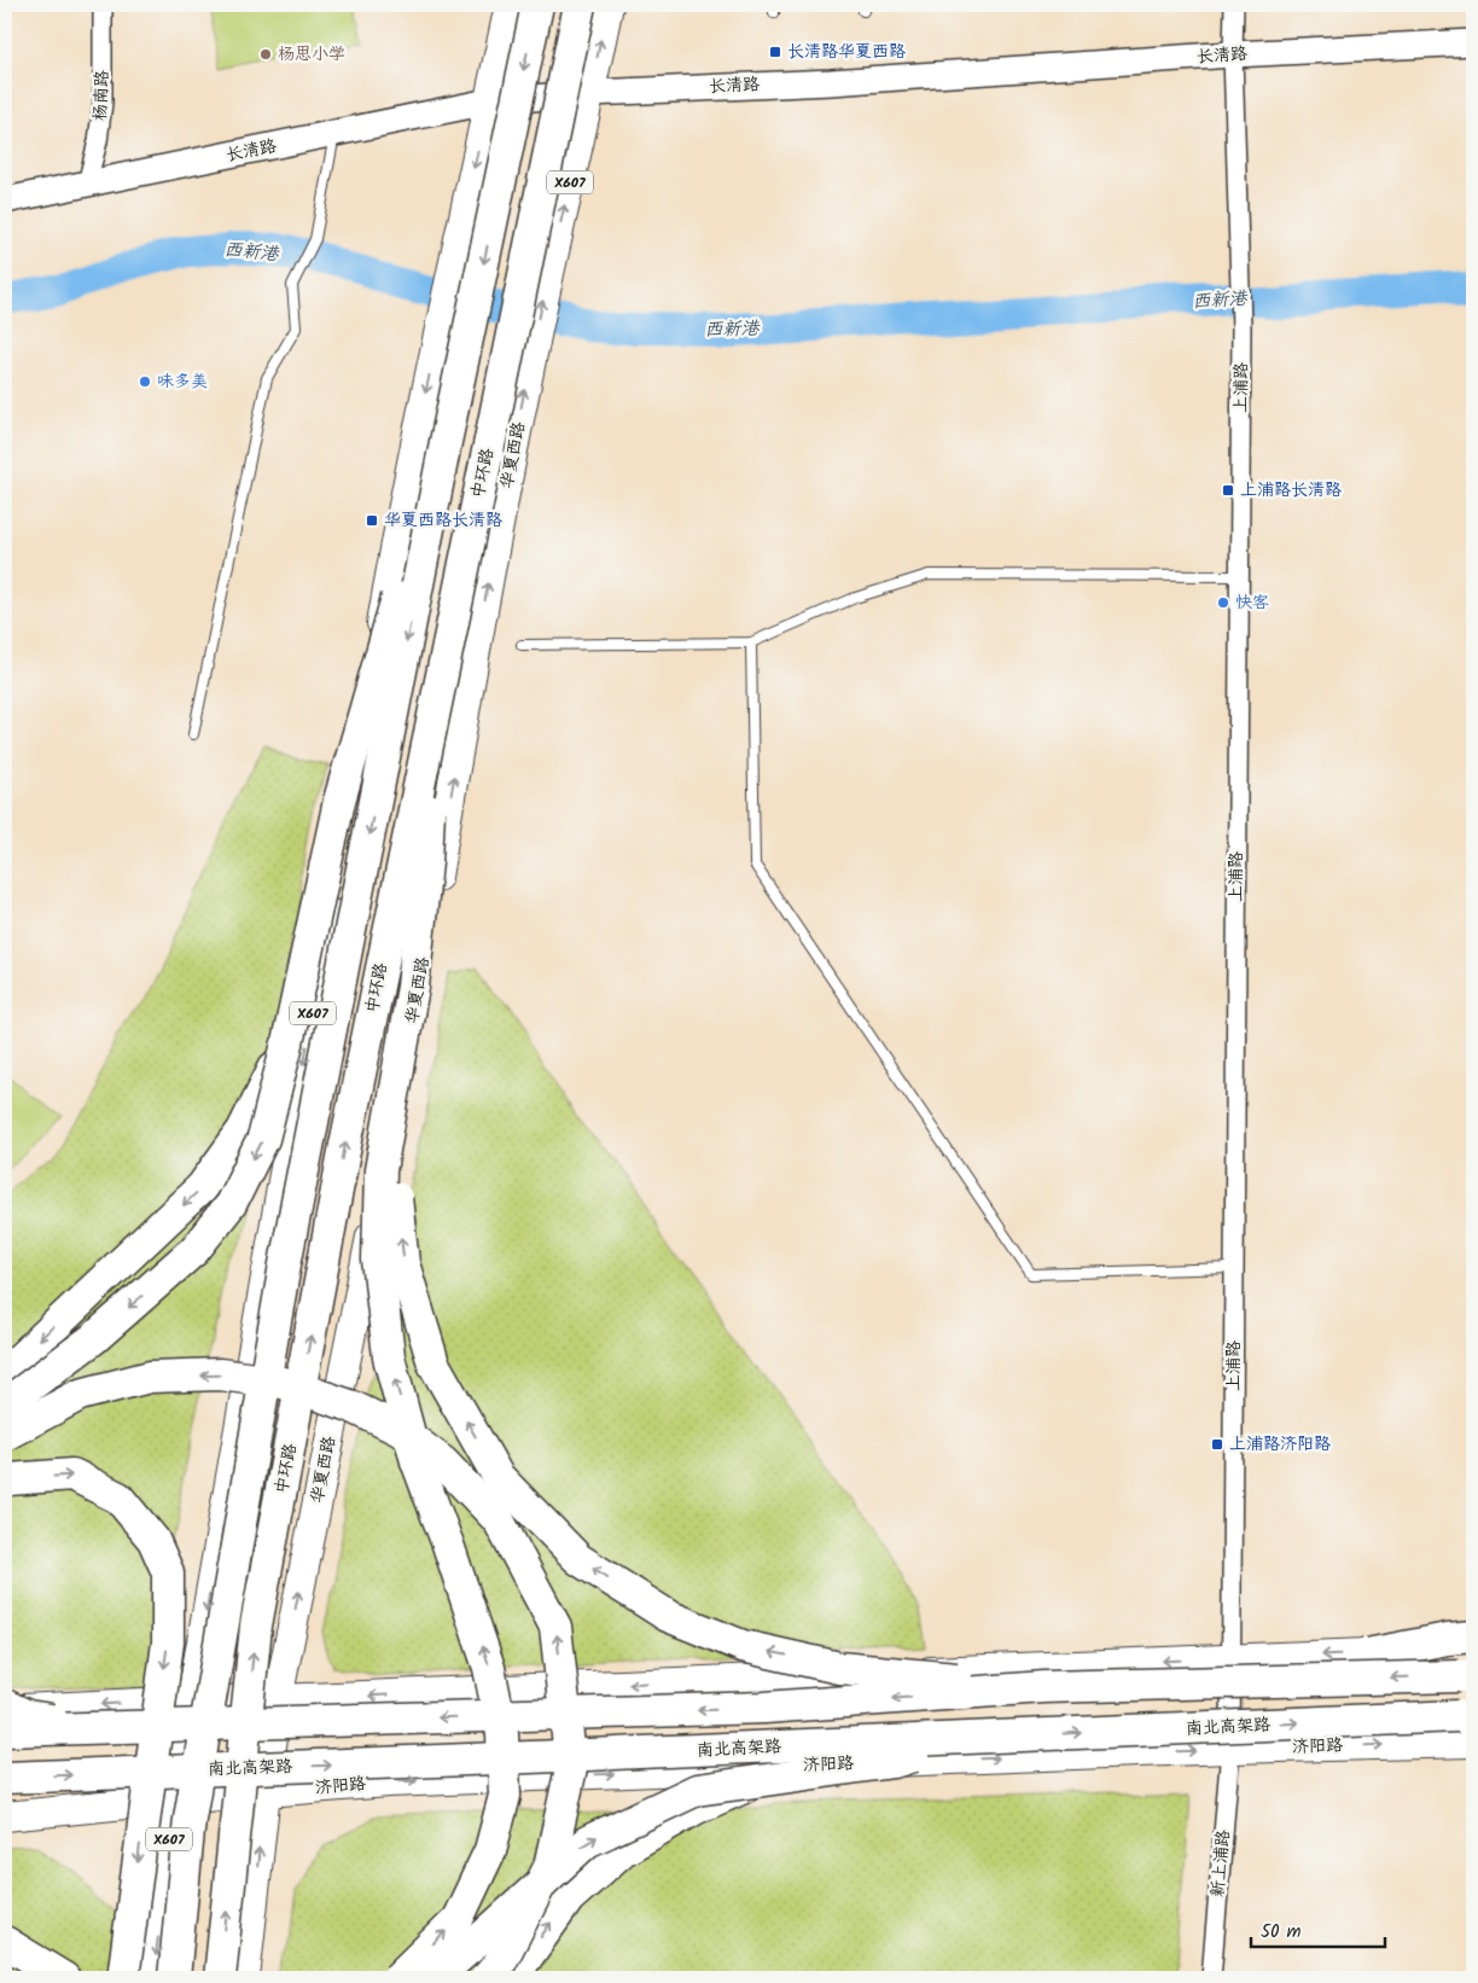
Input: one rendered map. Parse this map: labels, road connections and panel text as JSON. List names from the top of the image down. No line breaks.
{"streets":{"highway":["中环路","南北高架路"],"main road":["长清路","X607","华夏西路","济阳路"],"street":["杨南路","上浦路","新上浦路"]},"crossings":[["长清路","杨南路"],["长清路","X607"],["长清路","上浦路"],["长清路","华夏西路"],["X607","济阳路"],["上浦路","济阳路"],["上浦路","新上浦路"],["华夏西路","济阳路"],["济阳路","新上浦路"]],"water":["西新港"],"places":{"transit":["长清路华夏西路","上浦路长清路","华夏西路长清路","上浦路济阳路"],"other":["杨思小学","味多美","快客"]},"scale_bar":"50 m"}
